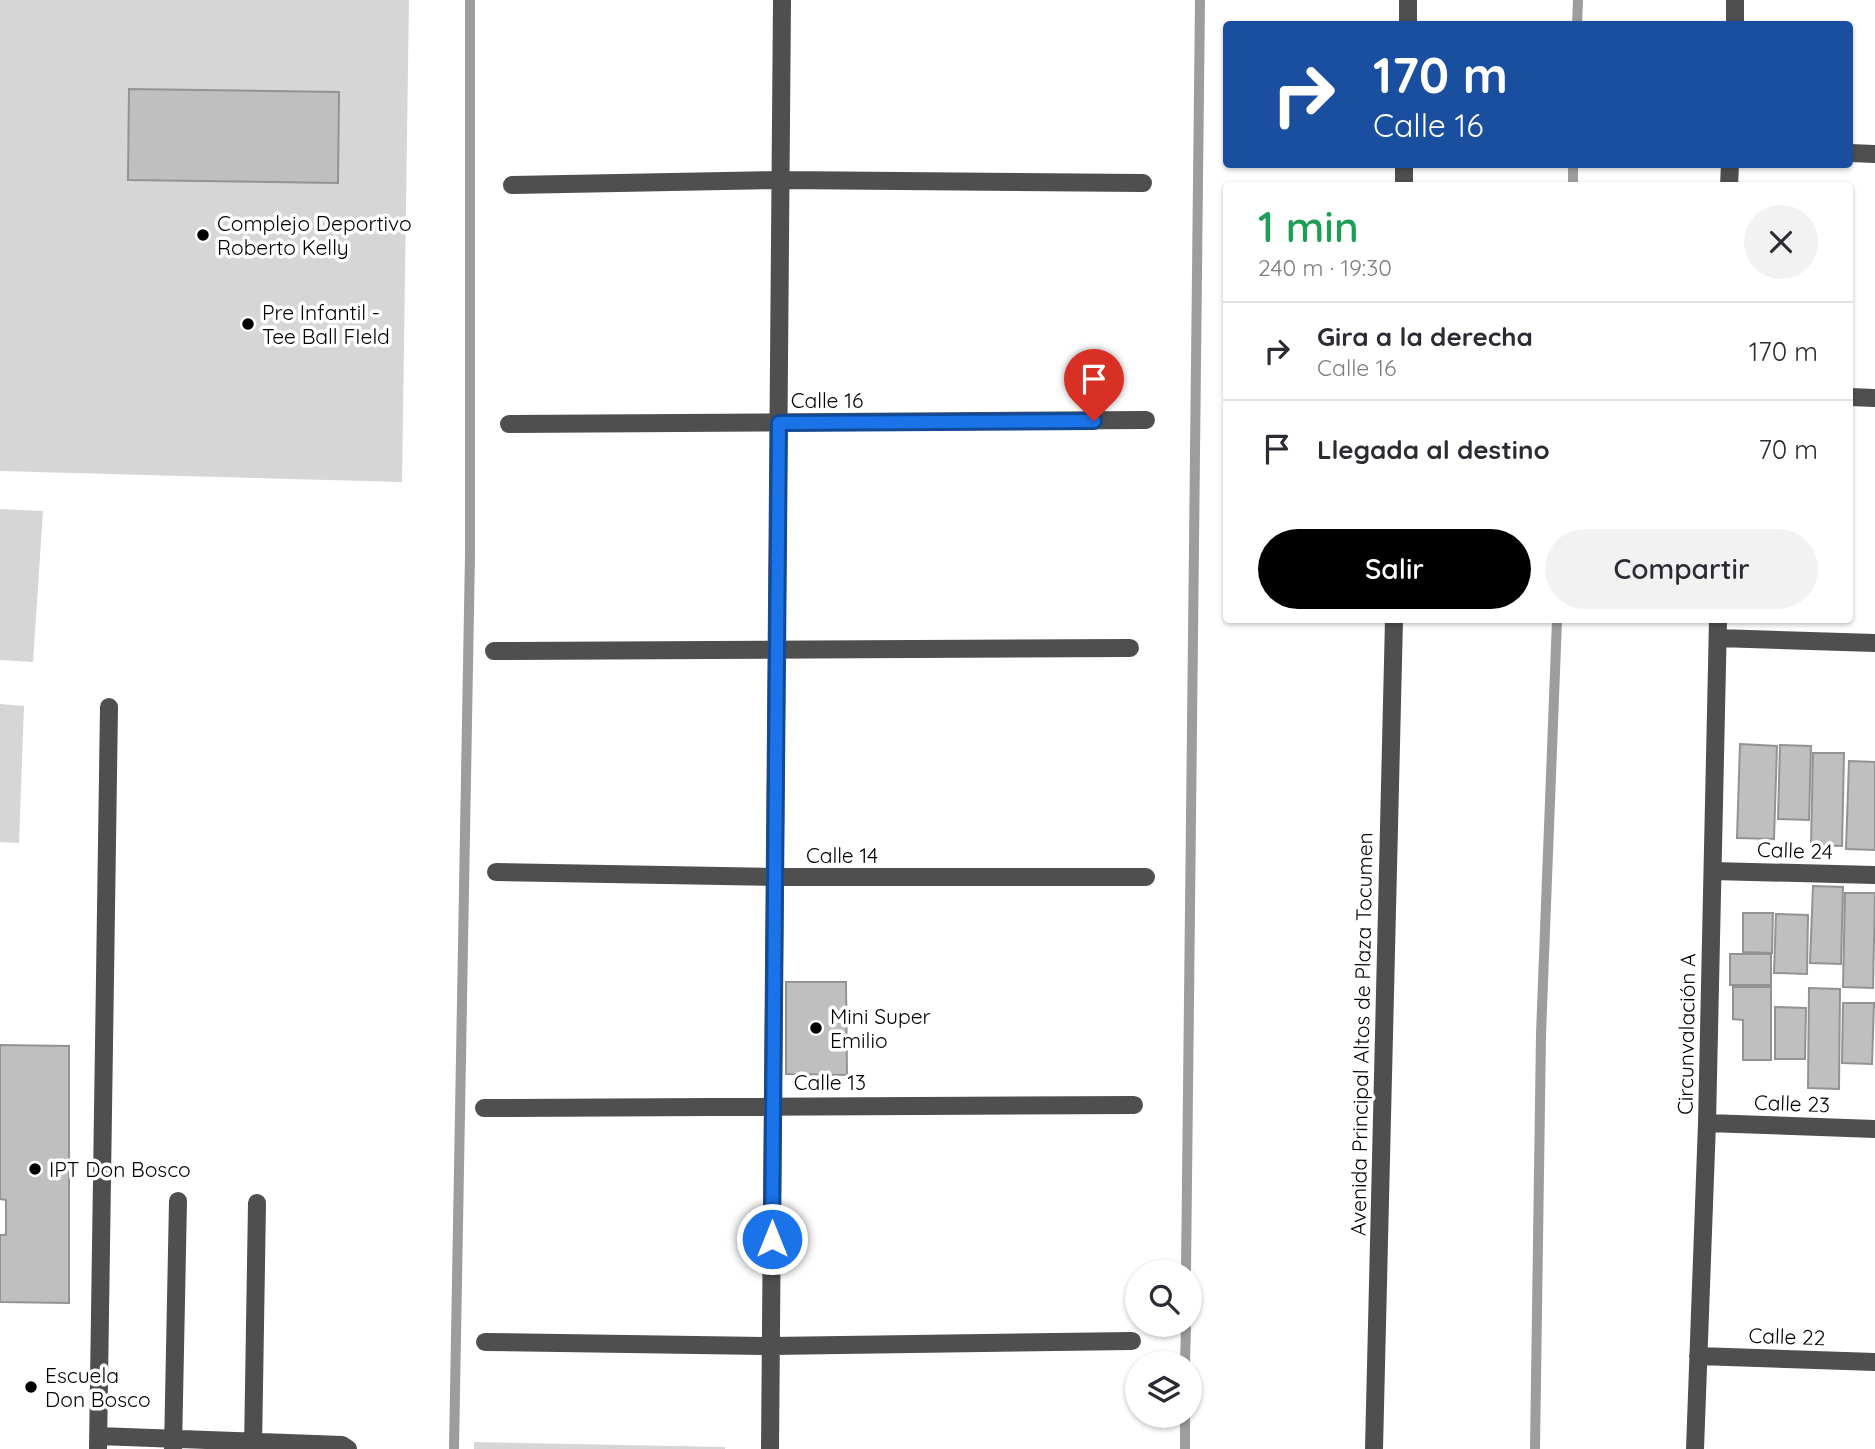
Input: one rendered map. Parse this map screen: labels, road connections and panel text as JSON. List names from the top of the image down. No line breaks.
{"streets":{"street":["Calle 16","Calle 24","Calle 14","Avenida Principal Altos de Plaza Tocumen","Circunvalación A","Calle 13","Calle 23","Calle 22"]},"crossings":[["Calle 24","Circunvalación A"],["Circunvalación A","Calle 23"],["Circunvalación A","Calle 22"]],"places":["Complejo Deportivo Roberto Kelly","Pre Infantil - Tee Ball FIeld","Mini Super Emilio","IPT Don Bosco","Escuela Don Bosco"],"page":{"turn":["170 m","Calle 16"],"heading":["1 min","240 m · 19:30"],"list":[{"name":"Gira a la derecha","note":"Calle 16","value":"170 m"},{"name":"Llegada al destino","value":"70 m"}],"buttons":["Salir","Compartir"]}}
